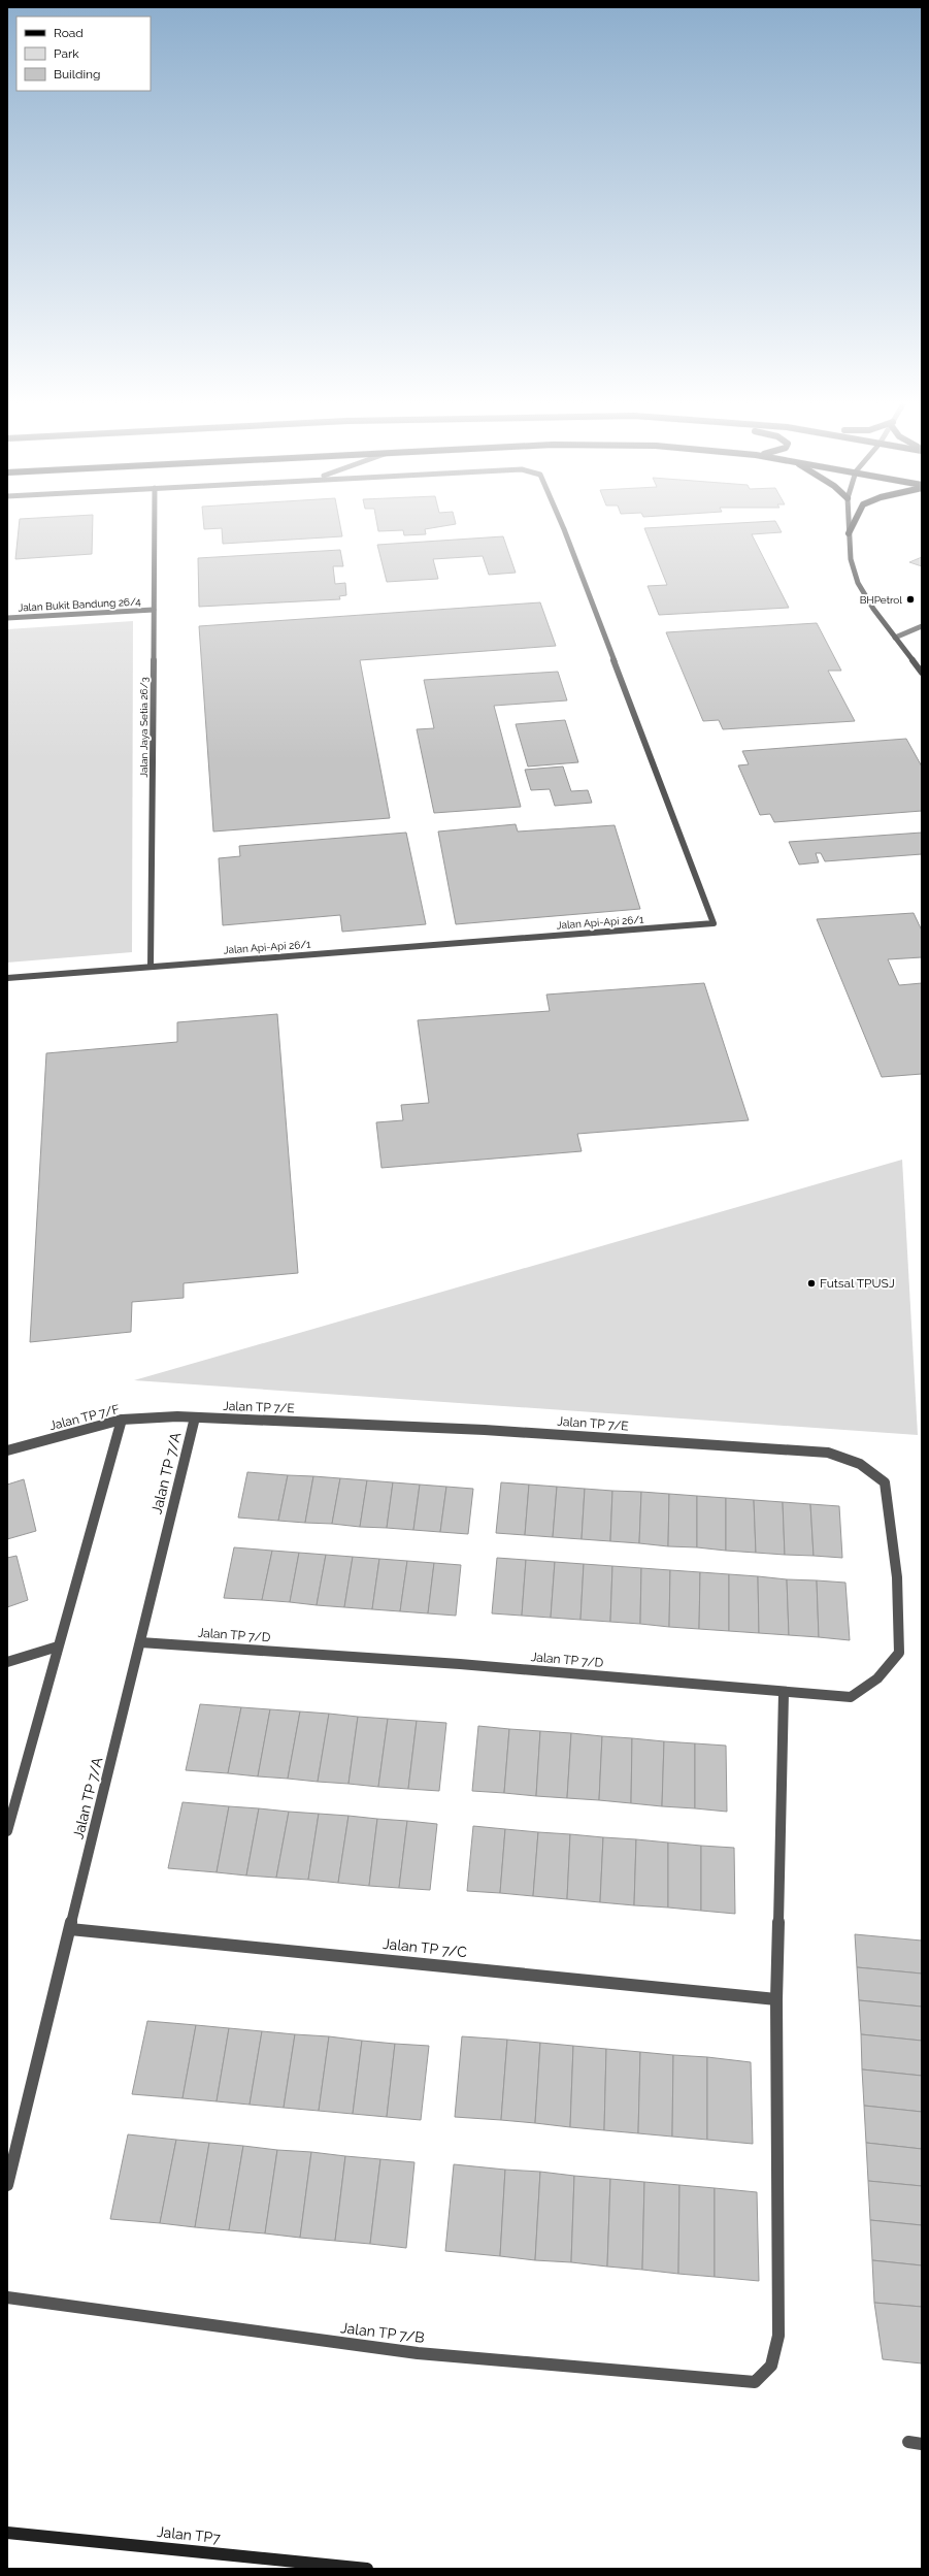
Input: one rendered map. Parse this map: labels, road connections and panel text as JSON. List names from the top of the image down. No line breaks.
{"streets":{"main road":["Jalan TP7"],"street":["Jalan Bukit Bandung 26/4","Jalan Jaya Setia 26/3","Jalan Api-Api 26/1","Jalan TP 7/E","Jalan TP 7/F","Jalan TP 7/A","Jalan TP 7/D","Jalan TP 7/C","Jalan TP 7/B"]},"crossings":[["Jalan Bukit Bandung 26/4","Jalan Jaya Setia 26/3"],["Jalan Jaya Setia 26/3","Jalan Api-Api 26/1"],["Jalan TP 7/E","Jalan TP 7/F"],["Jalan TP 7/E","Jalan TP 7/A"],["Jalan TP 7/E","Jalan TP 7/D"],["Jalan TP 7/F","Jalan TP 7/A"],["Jalan TP 7/A","Jalan TP 7/D"],["Jalan TP 7/A","Jalan TP 7/C"],["Jalan TP 7/C","Jalan TP 7/B"]],"places":["BHPetrol","Futsal TPUSJ"],"legend":["Road","Park","Building"]}
